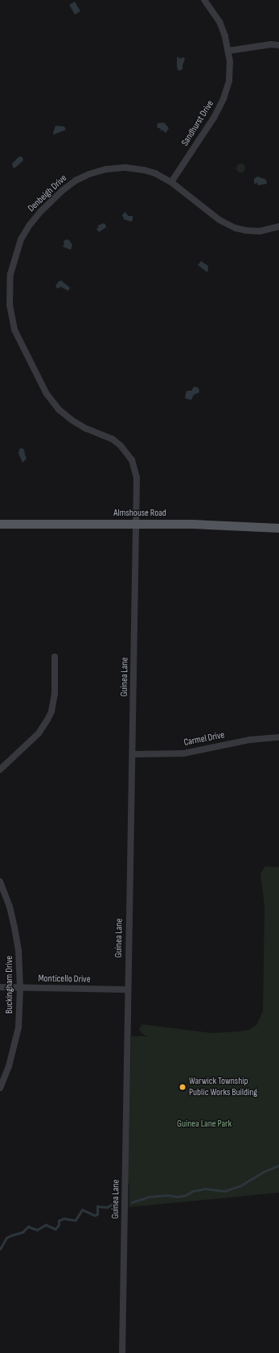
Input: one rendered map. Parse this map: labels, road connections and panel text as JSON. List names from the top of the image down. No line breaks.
{"streets":{"main road":["Almshouse Road"],"street":["Sandhurst Drive","Denbeigh Drive","Guinea Lane","Carmel Drive","Monticello Drive","Buckingham Drive"]},"crossings":[["Sandhurst Drive","Denbeigh Drive"],["Denbeigh Drive","Almshouse Road"],["Denbeigh Drive","Guinea Lane"],["Almshouse Road","Guinea Lane"],["Guinea Lane","Carmel Drive"],["Guinea Lane","Monticello Drive"],["Monticello Drive","Buckingham Drive"]],"parks":["Guinea Lane Park"],"places":["Warwick Township Public Works Building"]}
